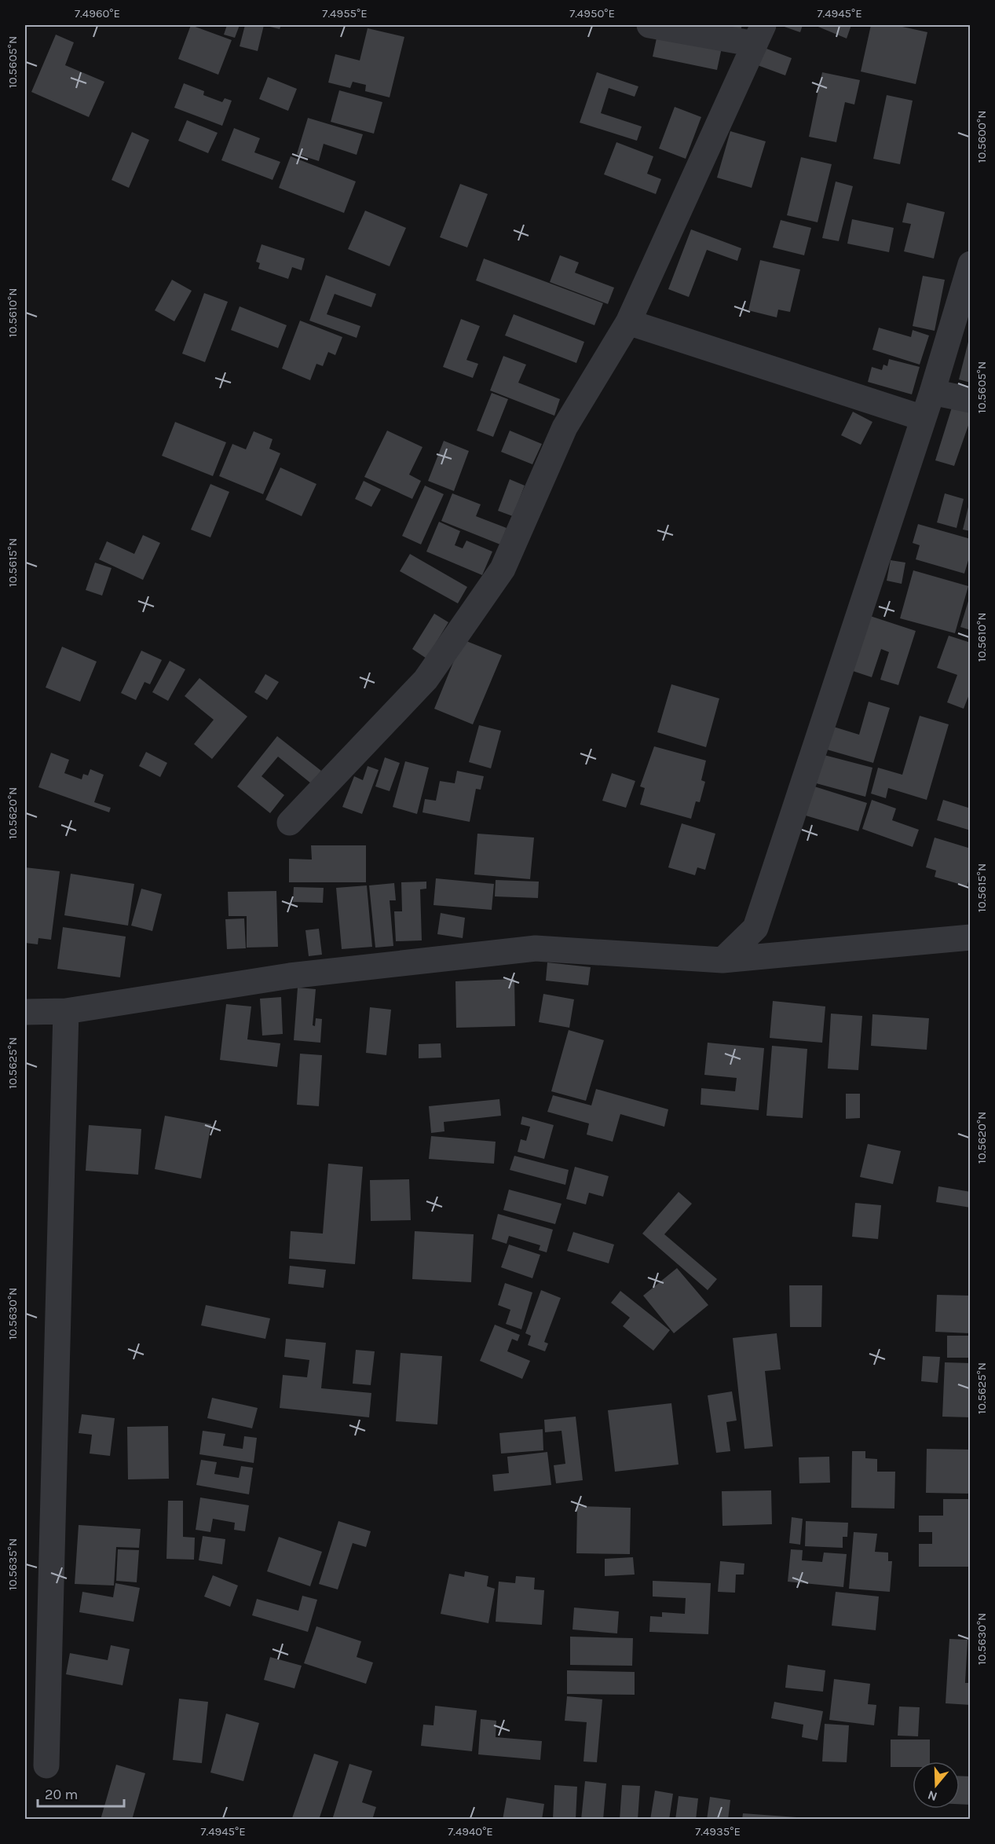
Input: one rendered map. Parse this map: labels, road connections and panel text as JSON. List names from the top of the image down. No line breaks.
{"scale_bar":"20 m","north":"bottom","coordinates":["7.4960°E","7.4955°E","7.4950°E","7.4945°E","10.5605°N","10.5600°N","10.5610°N","10.5615°N","10.5620°N","10.5625°N","10.5630°N","10.5635°N","7.4940°E","7.4935°E"]}
